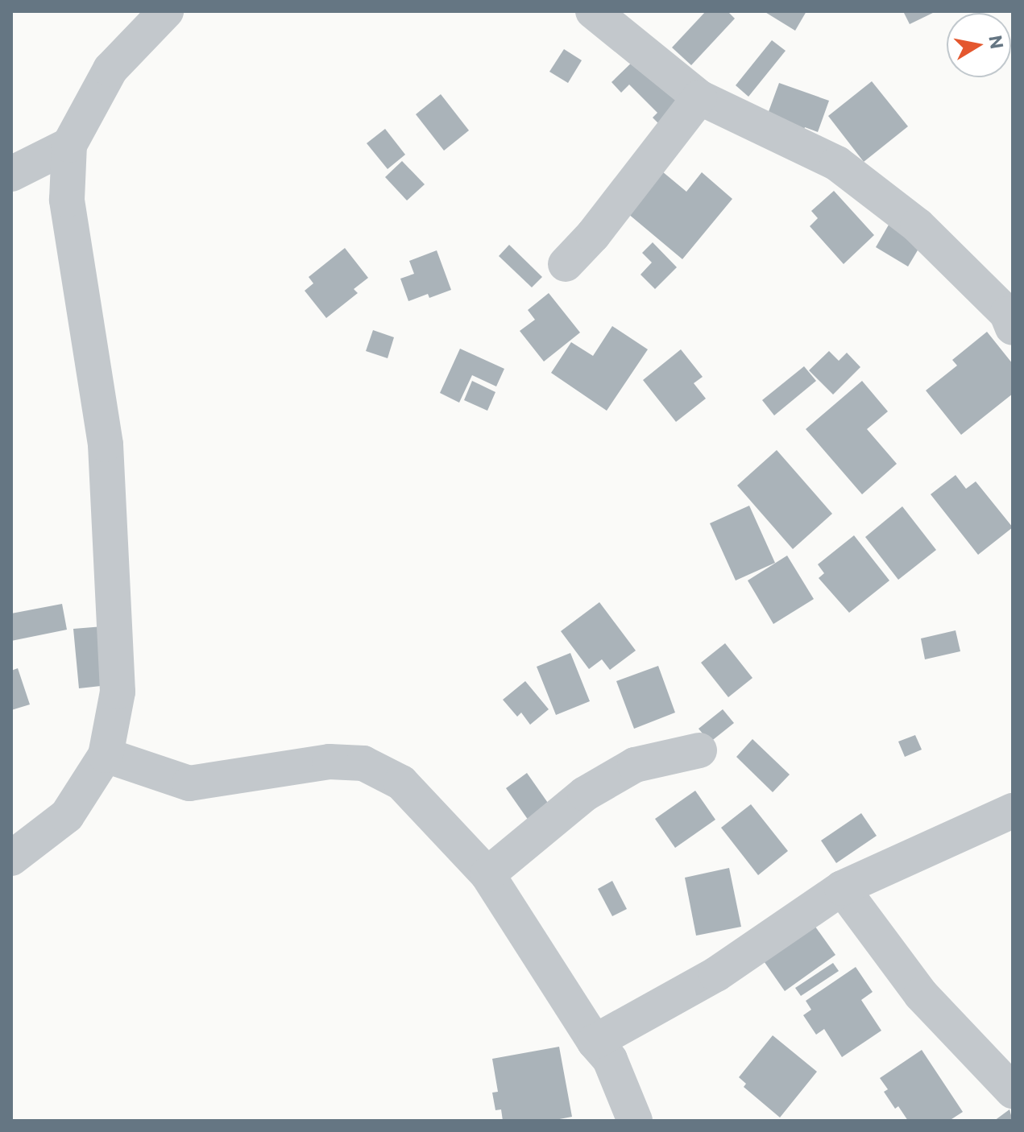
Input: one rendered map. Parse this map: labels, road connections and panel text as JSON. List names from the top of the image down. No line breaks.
{"north":"right"}
